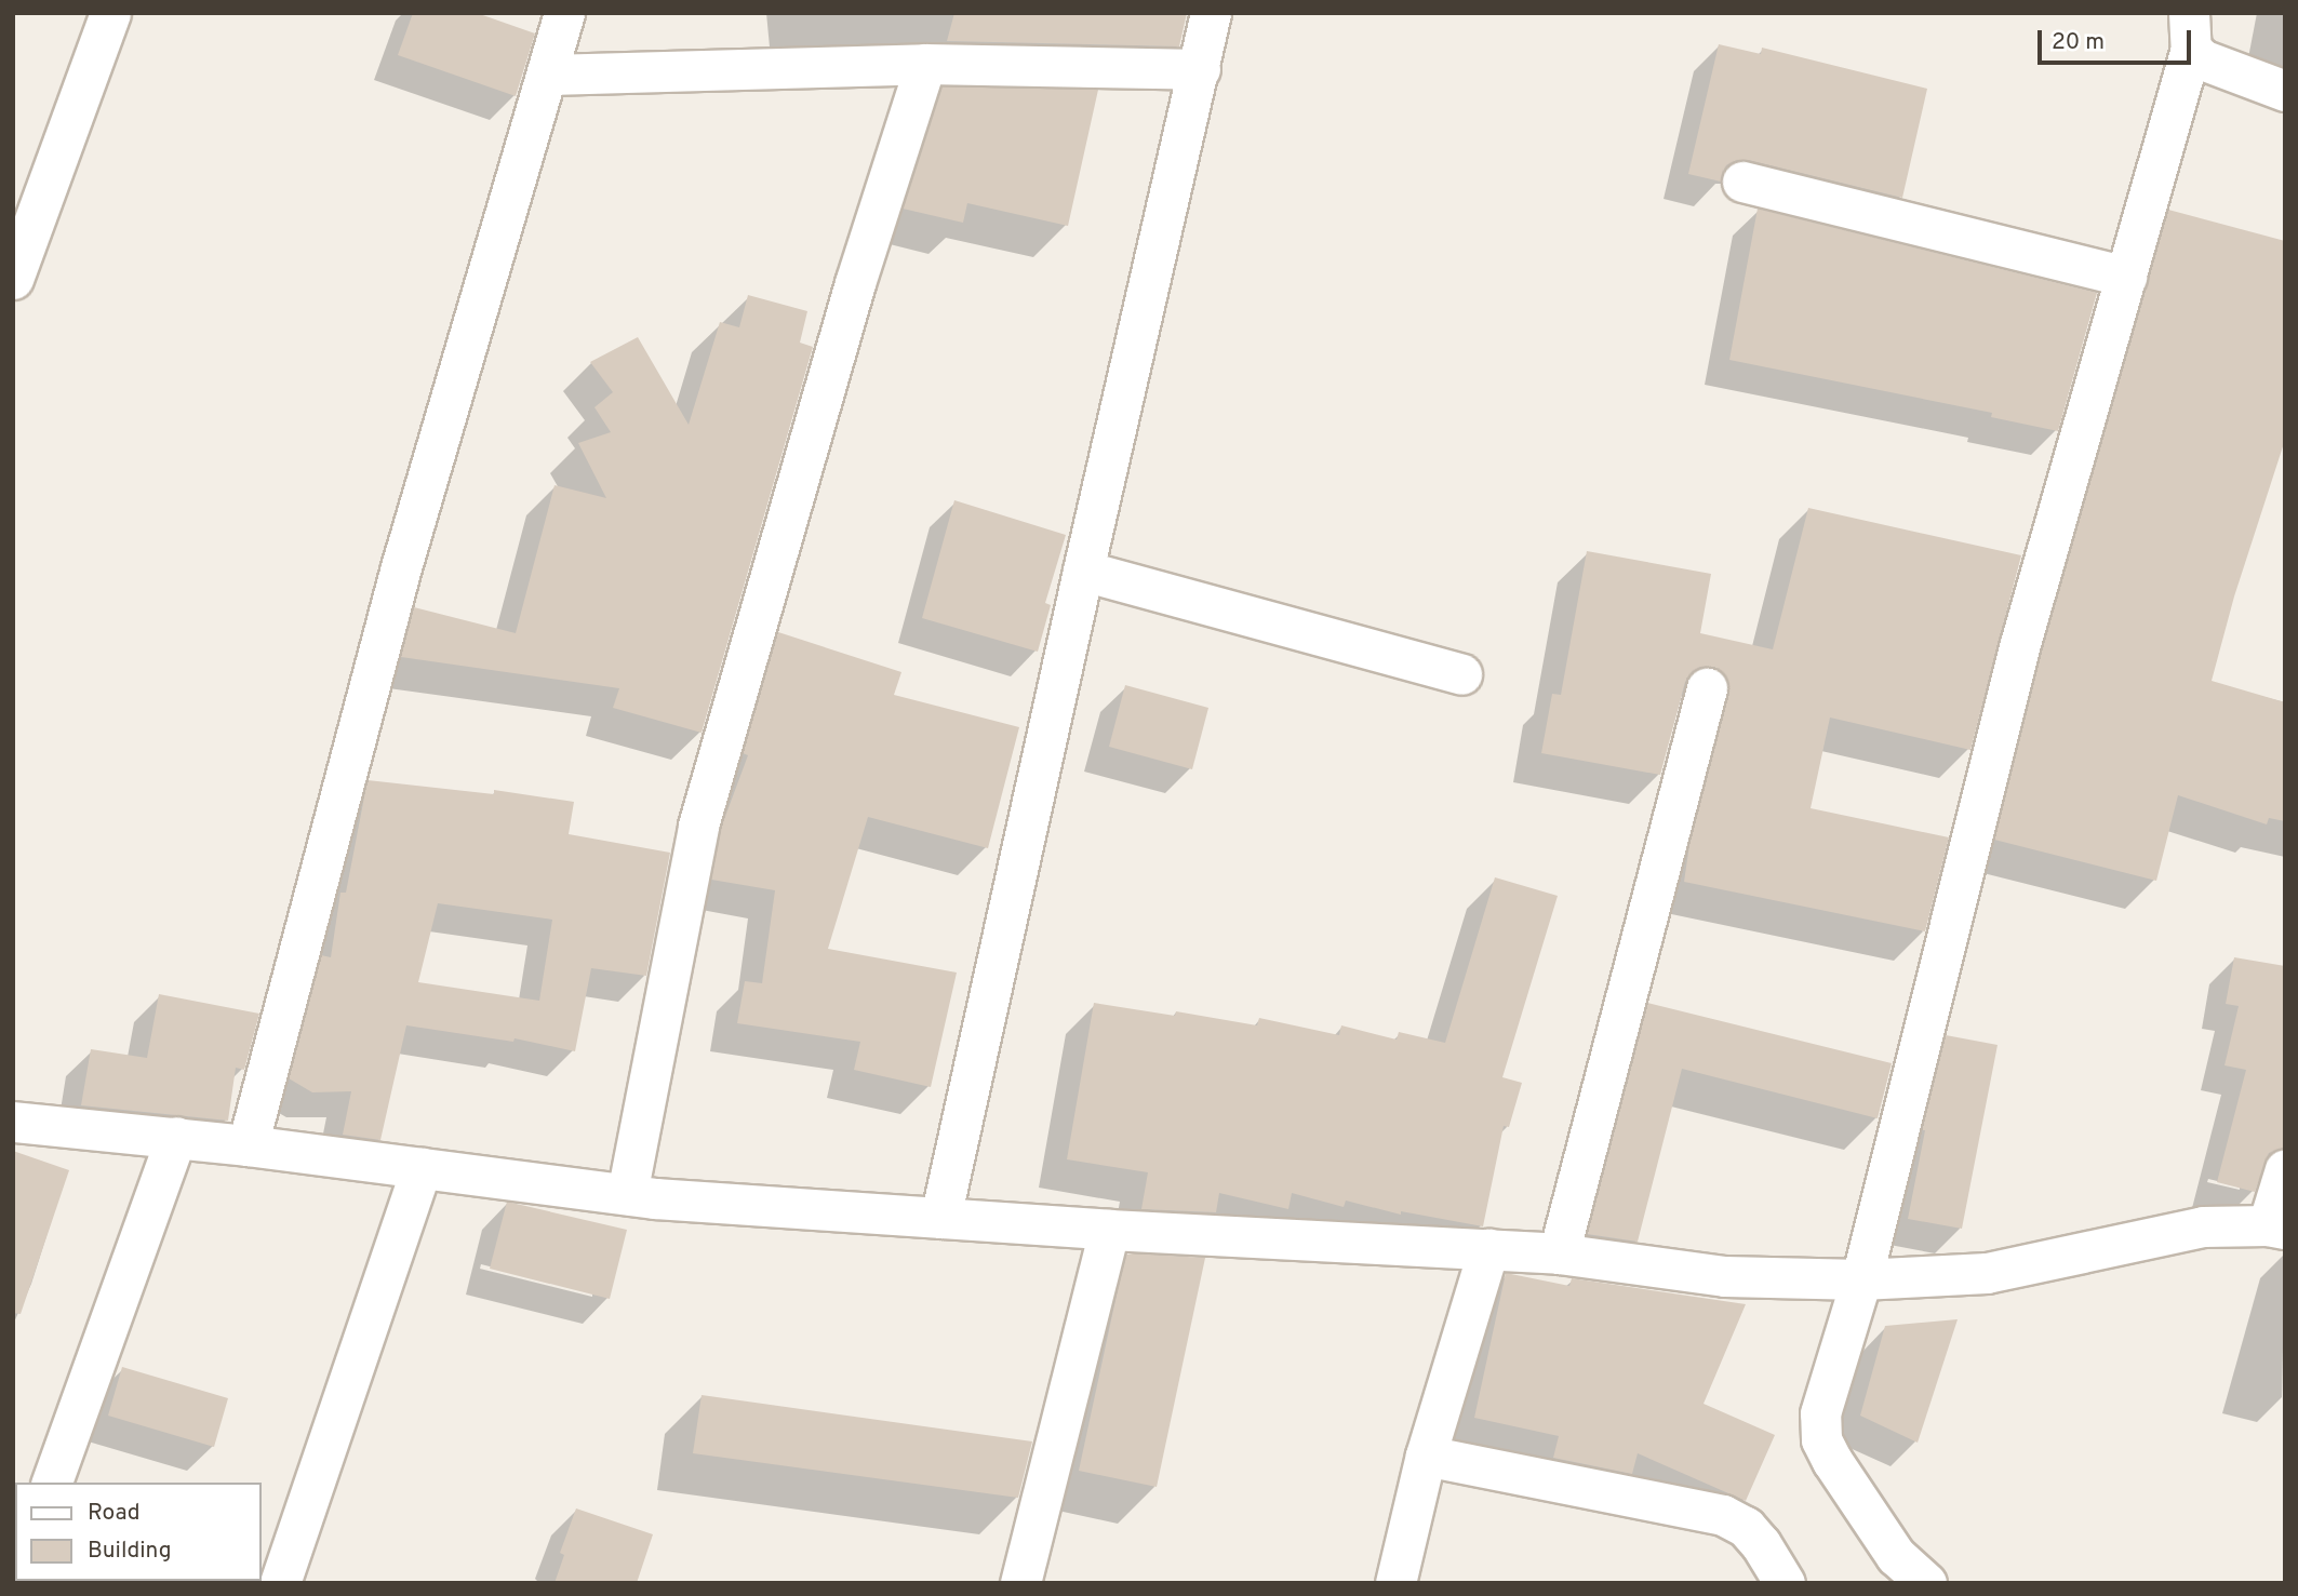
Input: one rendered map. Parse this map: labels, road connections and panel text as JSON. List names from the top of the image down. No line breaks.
{"legend":["Road","Building"],"scale_bar":"20 m"}
